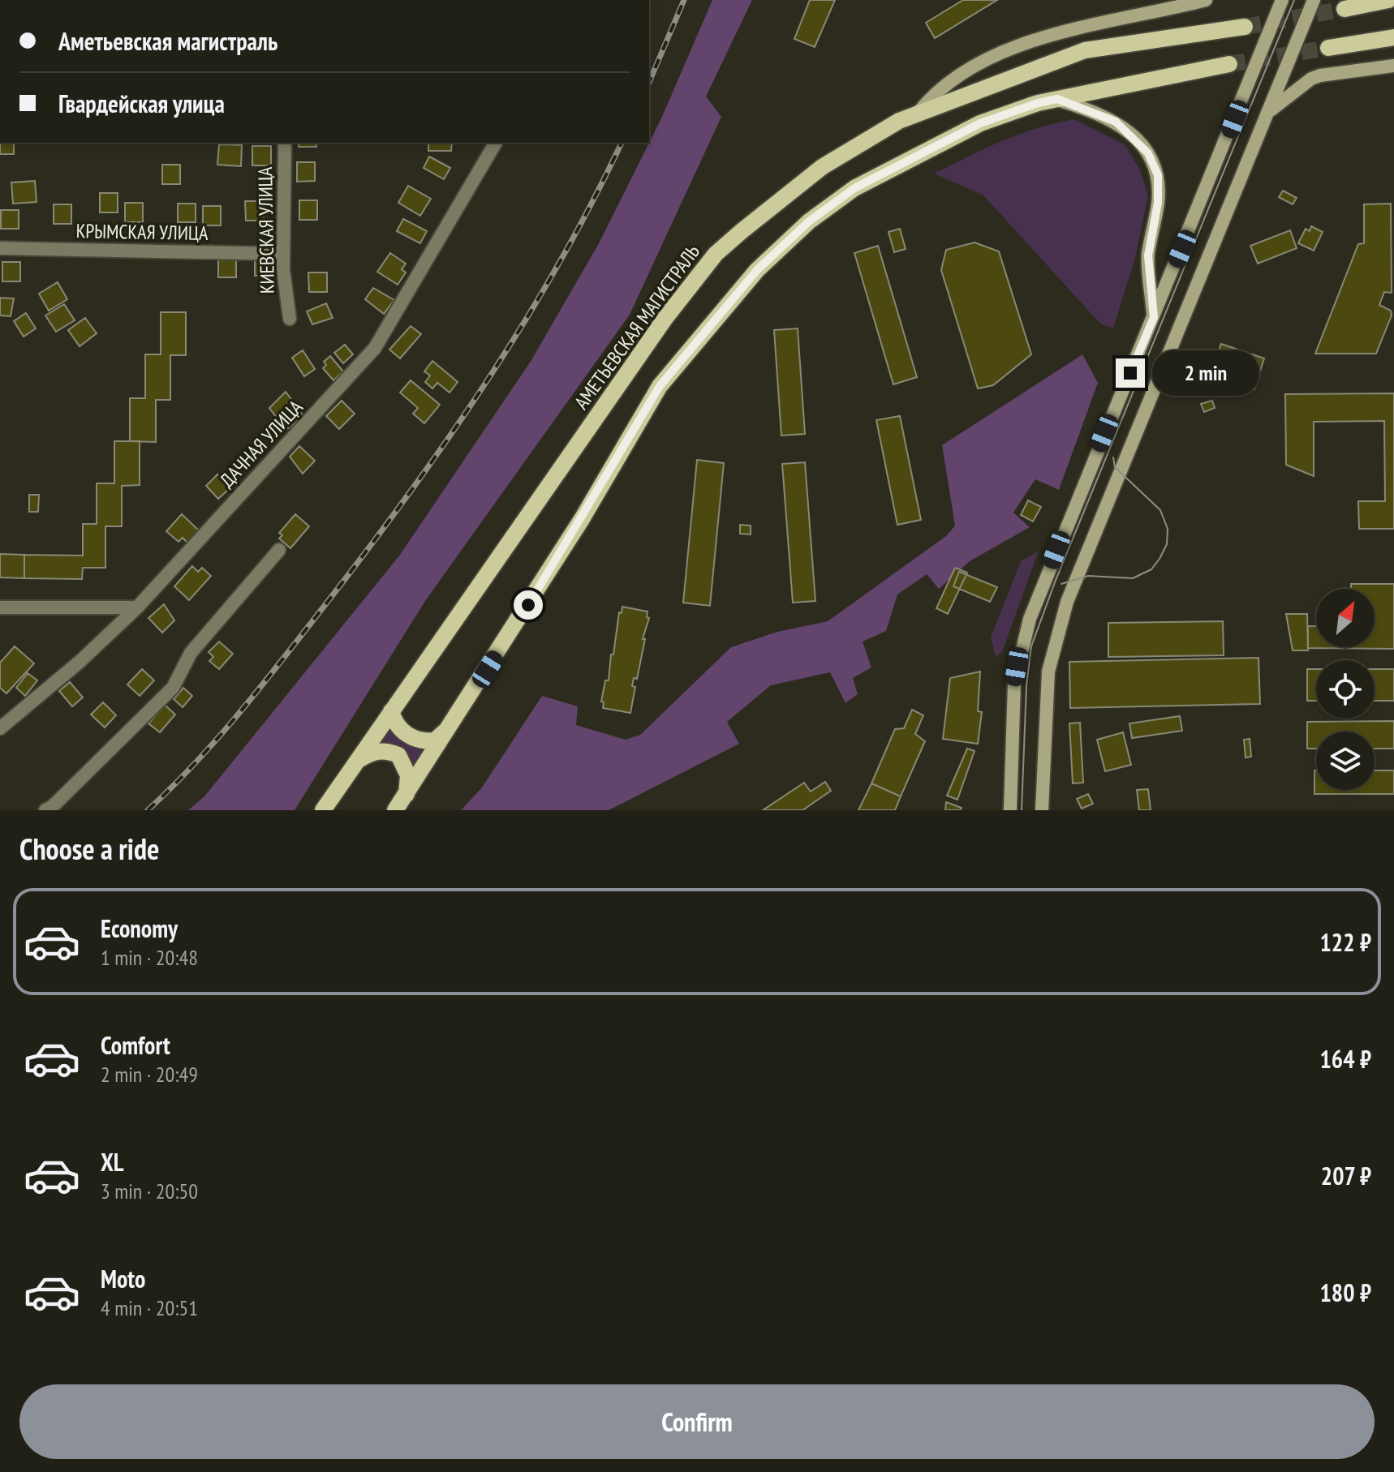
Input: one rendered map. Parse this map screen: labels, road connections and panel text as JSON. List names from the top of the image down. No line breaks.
{"streets":{"main road":["АМЕТЬЕВСКАЯ МАГИСТРАЛЬ"],"street":["КИЕВСКАЯ УЛИЦА","КРЫМСКАЯ УЛИЦА","ДАЧНАЯ УЛИЦА"]},"crossings":[["КИЕВСКАЯ УЛИЦА","КРЫМСКАЯ УЛИЦА"]],"north":"top right","page":{"banner":["Аметьевская магистраль","Гвардейская улица"],"bubble":"2 min","heading":"Choose a ride","list":[{"name":"Economy","note":"1 min · 20:48","value":"122 ₽"},{"name":"Comfort","note":"2 min · 20:49","value":"164 ₽"},{"name":"XL","note":"3 min · 20:50","value":"207 ₽"},{"name":"Moto","note":"4 min · 20:51","value":"180 ₽"}],"buttons":"Confirm"}}
